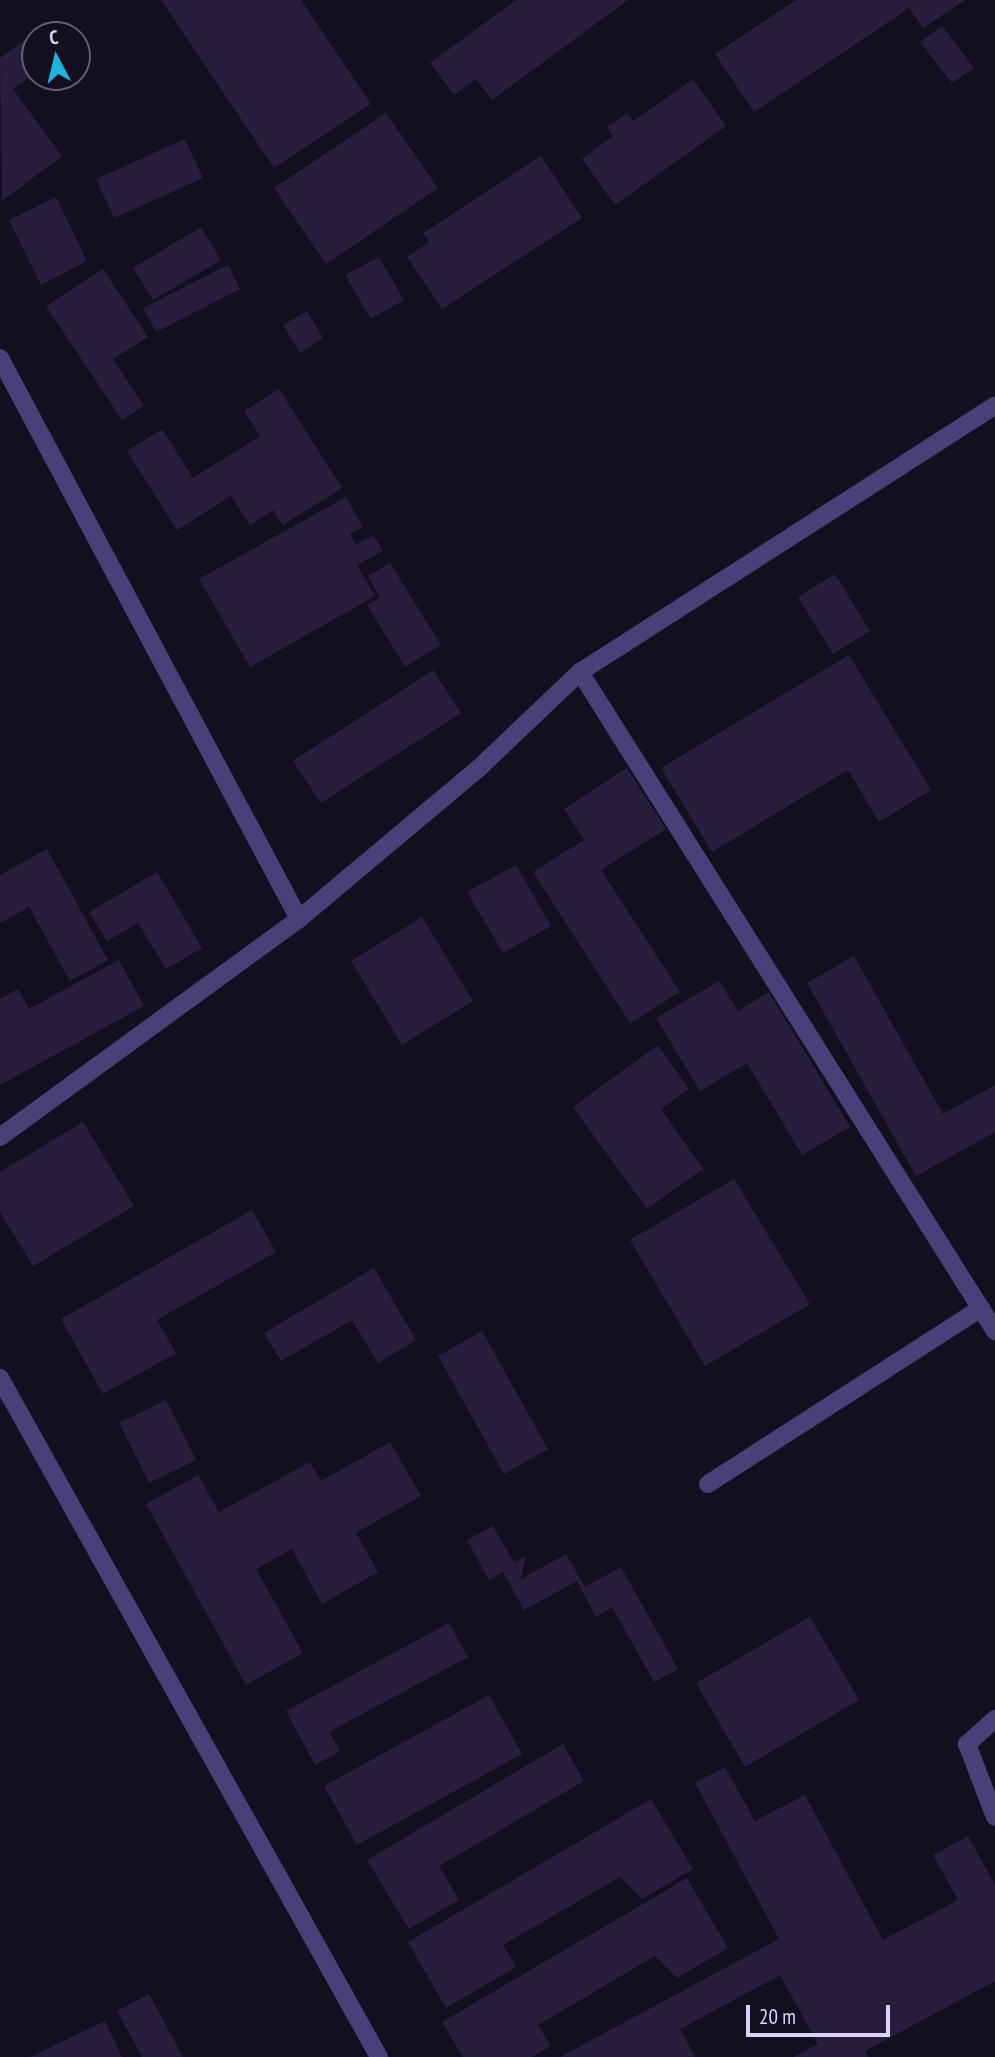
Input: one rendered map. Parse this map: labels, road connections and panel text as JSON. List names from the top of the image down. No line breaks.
{"scale_bar":"20 m","north":"top"}
